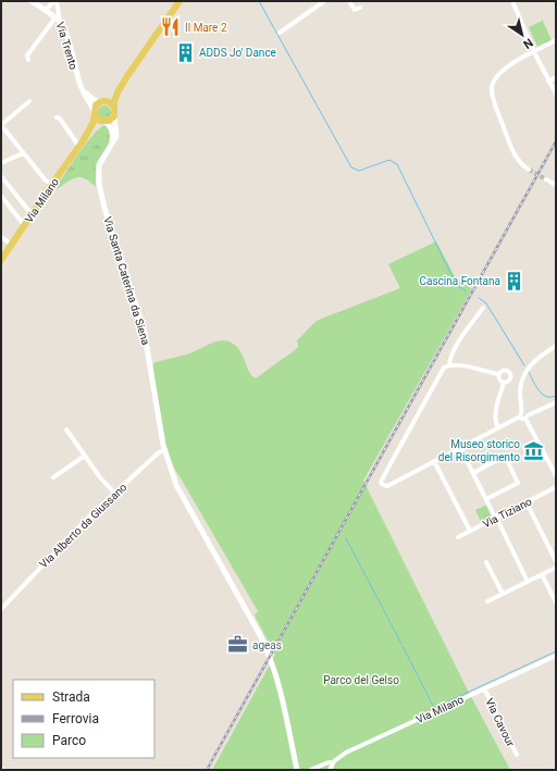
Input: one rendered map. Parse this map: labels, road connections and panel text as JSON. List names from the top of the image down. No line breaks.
{"streets":{"main road":["Via Milano"],"street":["Via Trento","Via Santa Caterina da Siena","Via Tiziano","Via Alberto da Giussano","Via Cavour"]},"crossings":[["Via Trento","Via Santa Caterina da Siena"],["Via Milano","Via Cavour"],["Via Santa Caterina da Siena","Via Alberto da Giussano"]],"parks":["Parco del Gelso"],"places":{"restaurant":["Il Mare 2"],"building":["ADDS Jo' Dance","Cascina Fontana"],"museum":["Museo storico del Risorgimento"],"office":["ageas"]},"legend":["Strada","Ferrovia","Parco"],"north":"bottom right"}
